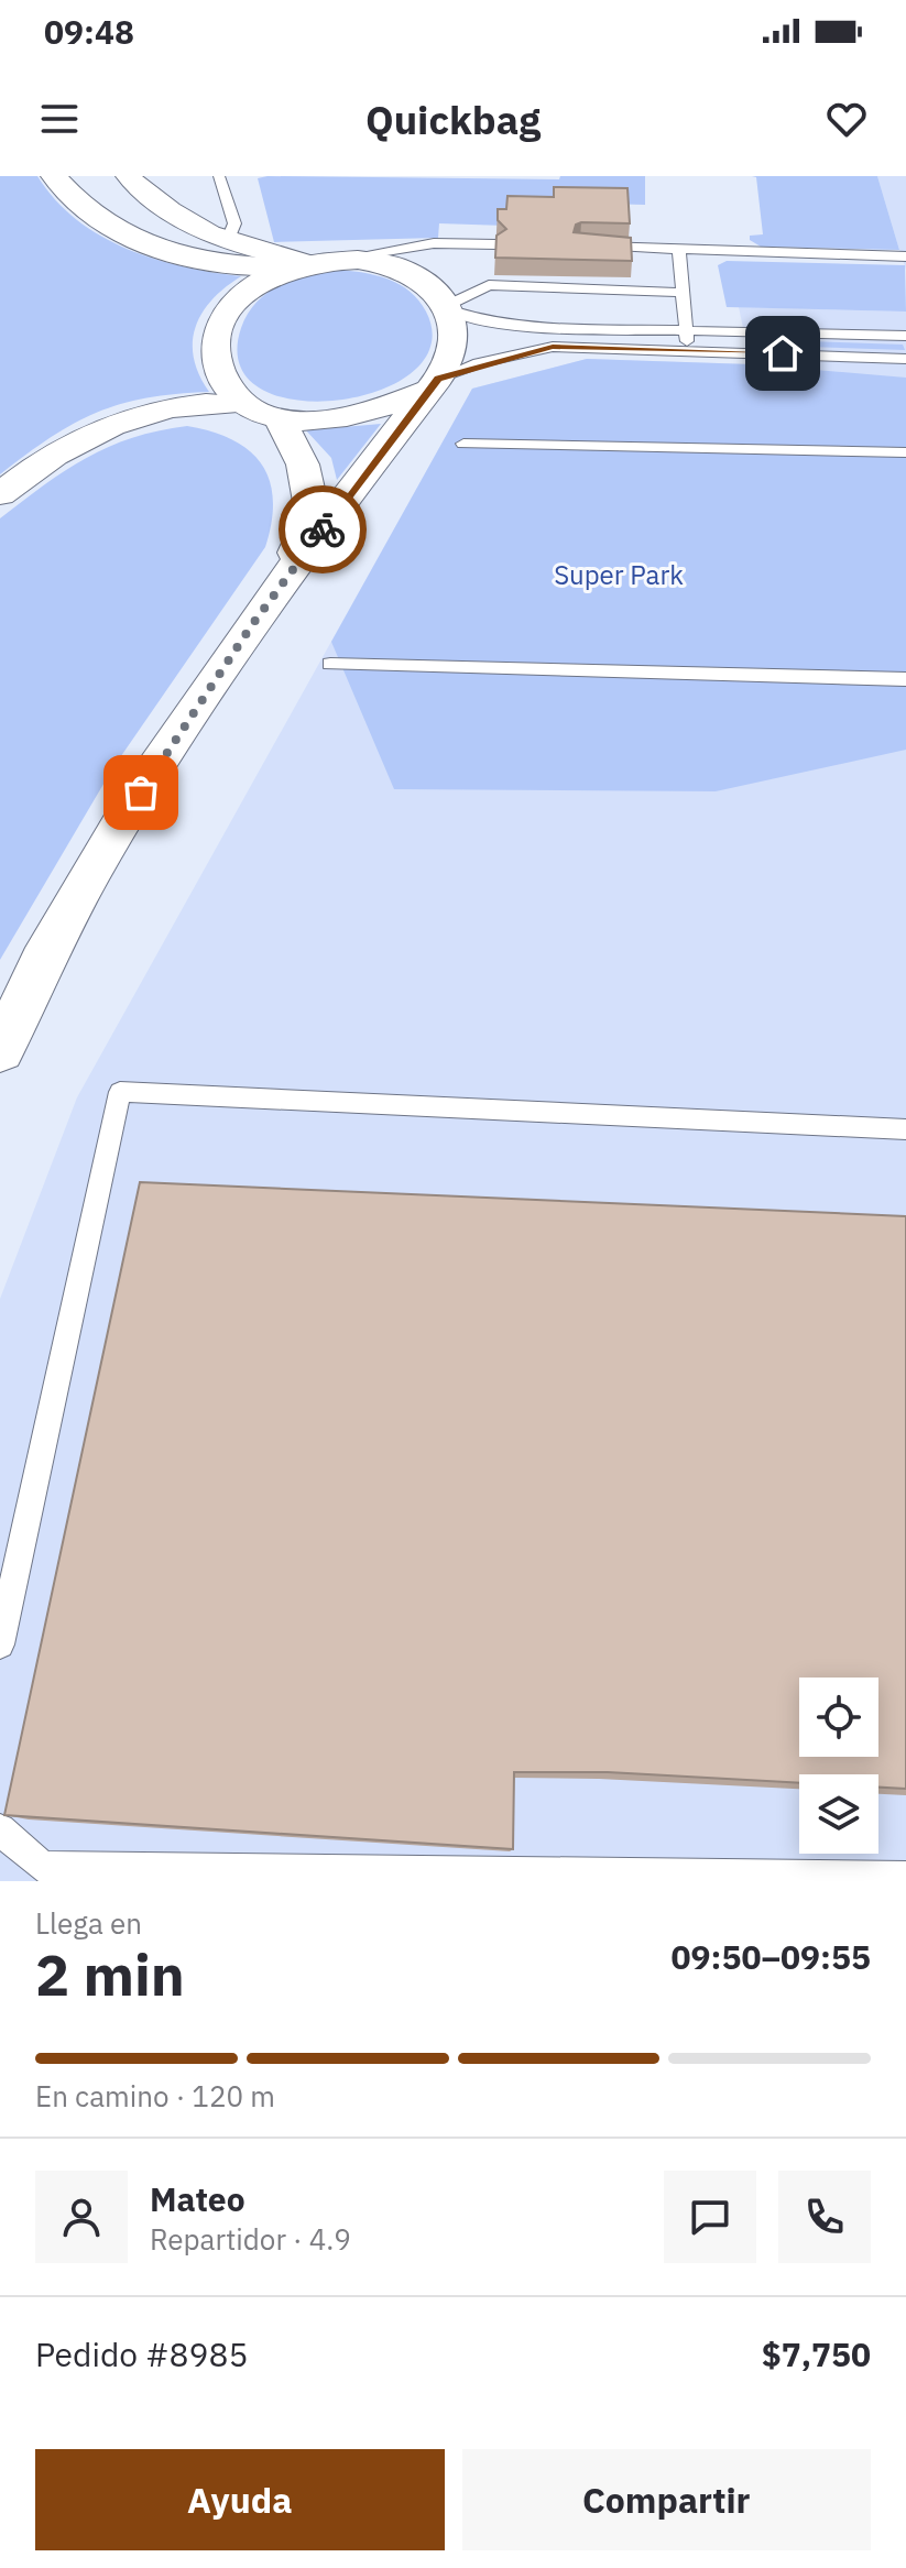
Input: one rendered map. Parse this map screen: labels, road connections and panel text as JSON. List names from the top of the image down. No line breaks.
{"parks":["Super Park"],"page":{"status":"09:48","header":"Quickbag","heading":["2 min","Llega en","09:50–09:55"],"panel":["Mateo","Repartidor · 4.9","Pedido #8985","$7,750"],"bar":"En camino · 120 m","buttons":["Ayuda","Compartir"]}}
